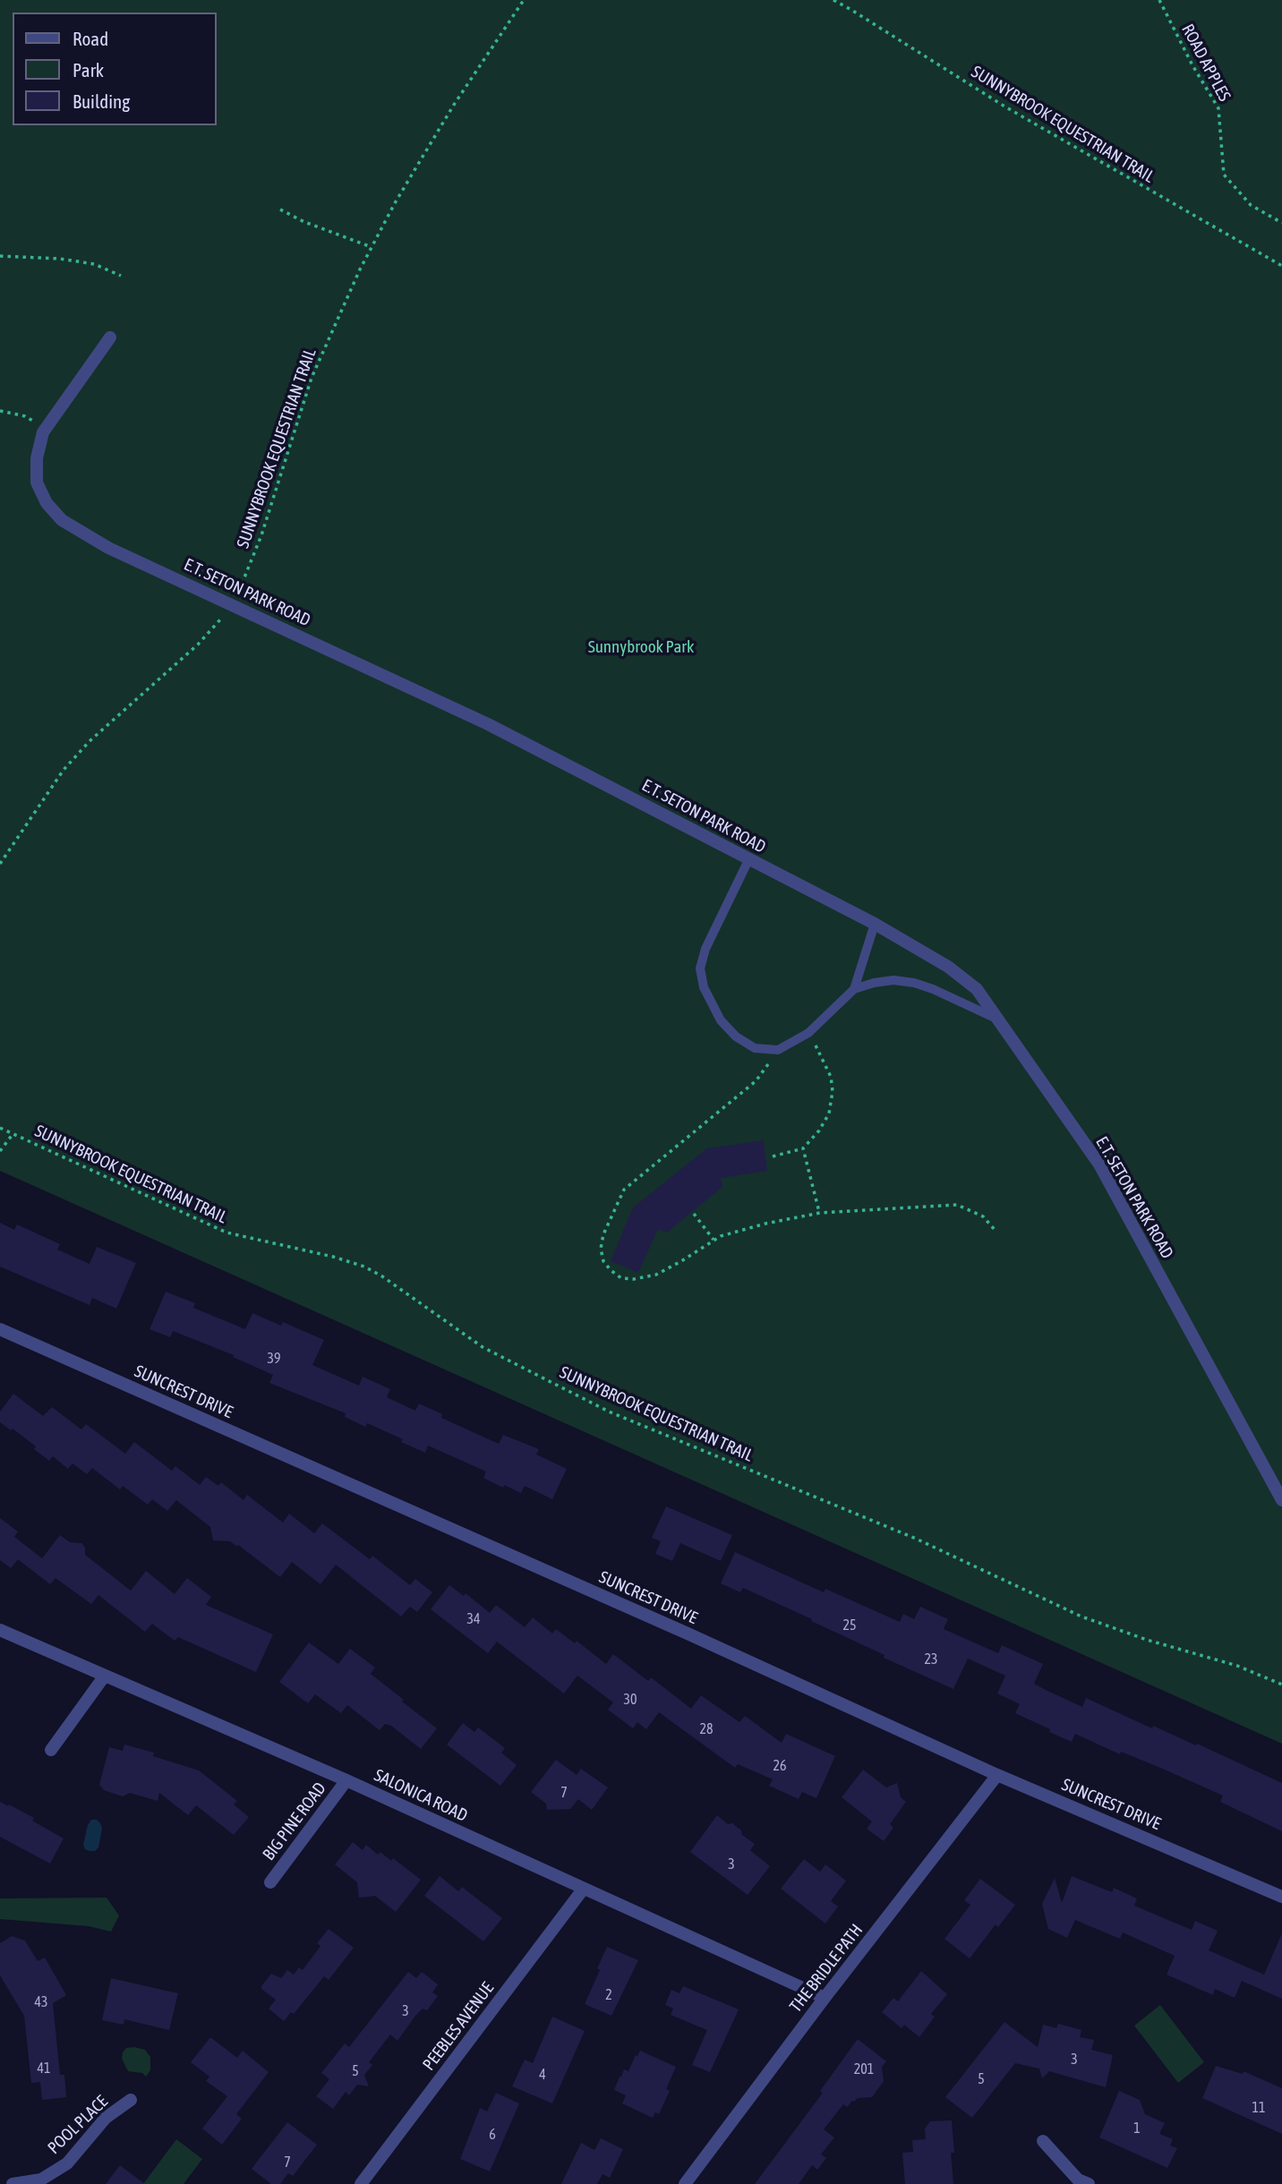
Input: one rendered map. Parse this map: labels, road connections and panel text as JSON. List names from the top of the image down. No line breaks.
{"streets":{"street":["E.T. SETON PARK ROAD","SUNCREST DRIVE","SALONICA ROAD","BIG PINE ROAD","THE BRIDLE PATH","PEEBLES AVENUE","POOL PLACE"],"path":["ROAD APPLES","SUNNYBROOK EQUESTRIAN TRAIL"]},"crossings":[["SUNNYBROOK EQUESTRIAN TRAIL","E.T. SETON PARK ROAD"],["SUNCREST DRIVE","THE BRIDLE PATH"],["SALONICA ROAD","BIG PINE ROAD"],["SALONICA ROAD","THE BRIDLE PATH"],["SALONICA ROAD","PEEBLES AVENUE"]],"parks":["Sunnybrook Park"],"house_numbers":["39","34","25","23","30","28","26","7","3","2","43","3","3","41","201","5","4","5","11","1","6","7"],"legend":["Road","Park","Building"]}
